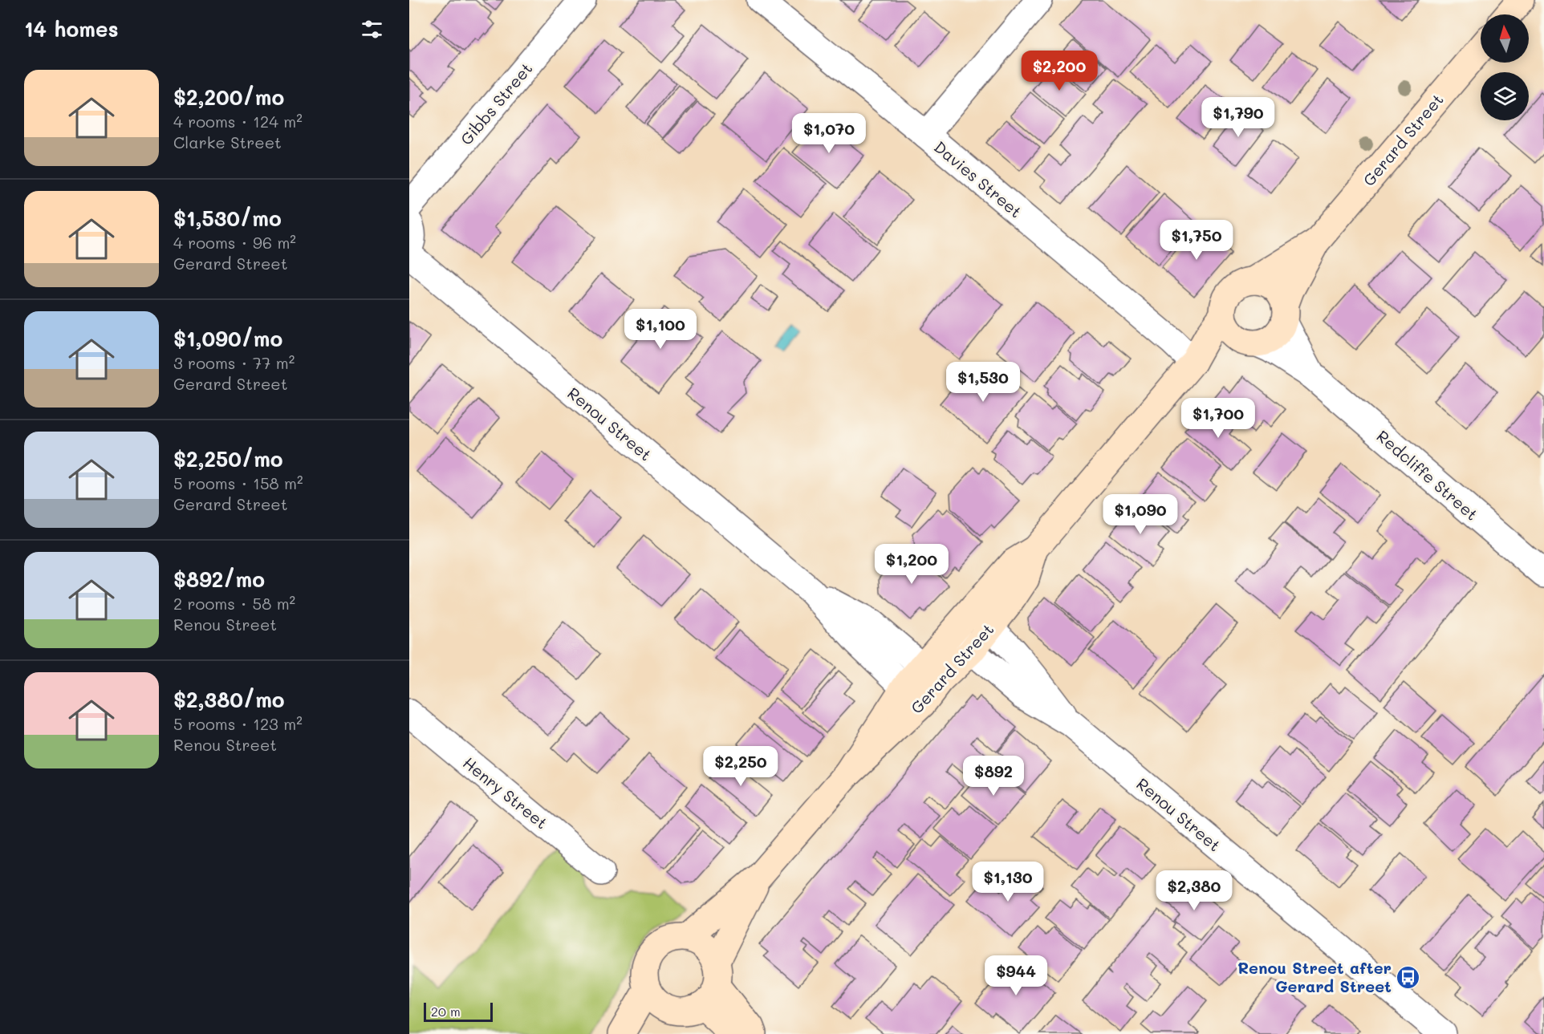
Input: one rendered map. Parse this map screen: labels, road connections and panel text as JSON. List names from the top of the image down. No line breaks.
{"streets":{"street":["Gibbs Street","Gerard Street","Davies Street","Renou Street","Redcliffe Street","Henry Street"]},"crossings":[["Gerard Street","Davies Street"],["Gerard Street","Renou Street"],["Gerard Street","Redcliffe Street"]],"places":{"bus stop":["Renou Street after Gerard Street"]},"scale_bar":"20 m","north":"top","page":{"heading":"14 homes","price":["$2,200","$1,790","$1,070","$1,750","$1,100","$1,530","$1,700","$1,090","$1,200","$2,250","$892","$1,130","$2,380","$944"],"list":[{"name":"$2,200/mo","note":"4 rooms · 124 m² · Clarke Street"},{"name":"$1,530/mo","note":"4 rooms · 96 m² · Gerard Street"},{"name":"$1,090/mo","note":"3 rooms · 77 m² · Gerard Street"},{"name":"$2,250/mo","note":"5 rooms · 158 m² · Gerard Street"},{"name":"$892/mo","note":"2 rooms · 58 m² · Renou Street"},{"name":"$2,380/mo","note":"5 rooms · 123 m² · Renou Street"}],"scale":"20 m"}}
